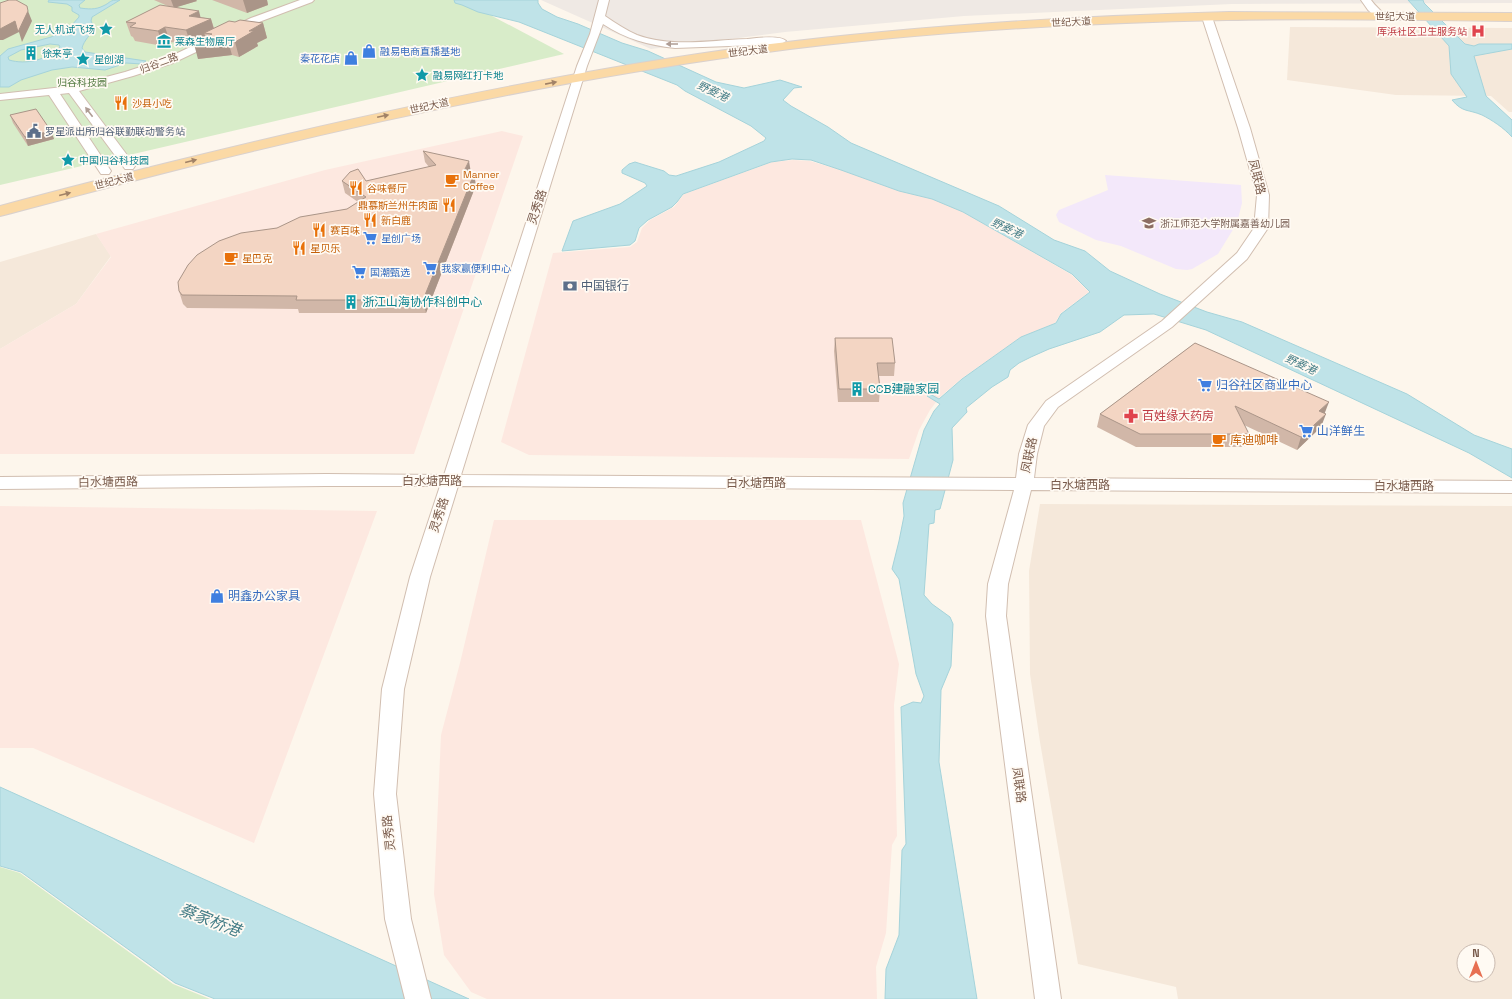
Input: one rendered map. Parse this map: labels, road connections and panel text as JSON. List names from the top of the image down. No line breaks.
{"streets":{"main road":["世纪大道"],"street":["归谷二路","凤联路","灵秀路","白水塘西路"]},"crossings":[["世纪大道","凤联路"],["世纪大道","灵秀路"],["凤联路","白水塘西路"],["灵秀路","白水塘西路"]],"water":["野菱港","蔡家桥港"],"parks":["归谷科技园"],"places":{"place":["无人机试飞场","星创湖","融易网红打卡地","中国归谷科技园"],"hospital":["厍浜社区卫生服务站"],"museum":["莱森生物展厅"],"shop":["融易电商直播基地","秦花花店","明鑫办公家具"],"building":["徐来亭","浙江山海协作科创中心","CCB建融家园"],"restaurant":["沙县小吃","谷味餐厅","鼎慕斯兰州牛肉面","新白鹿","赛百味","星贝乐"],"public building":["罗星派出所归谷联勤联动警务站"],"cafe":["Manner Coffee","星巴克","库迪咖啡"],"school or university":["浙江师范大学附属嘉善幼儿园"],"supermarket":["星创广场","我家赢便利中心","国潮甄选","归谷社区商业中心","山洋鲜生"],"bank":["中国银行"],"pharmacy":["百姓缘大药房"]},"north":"top"}
